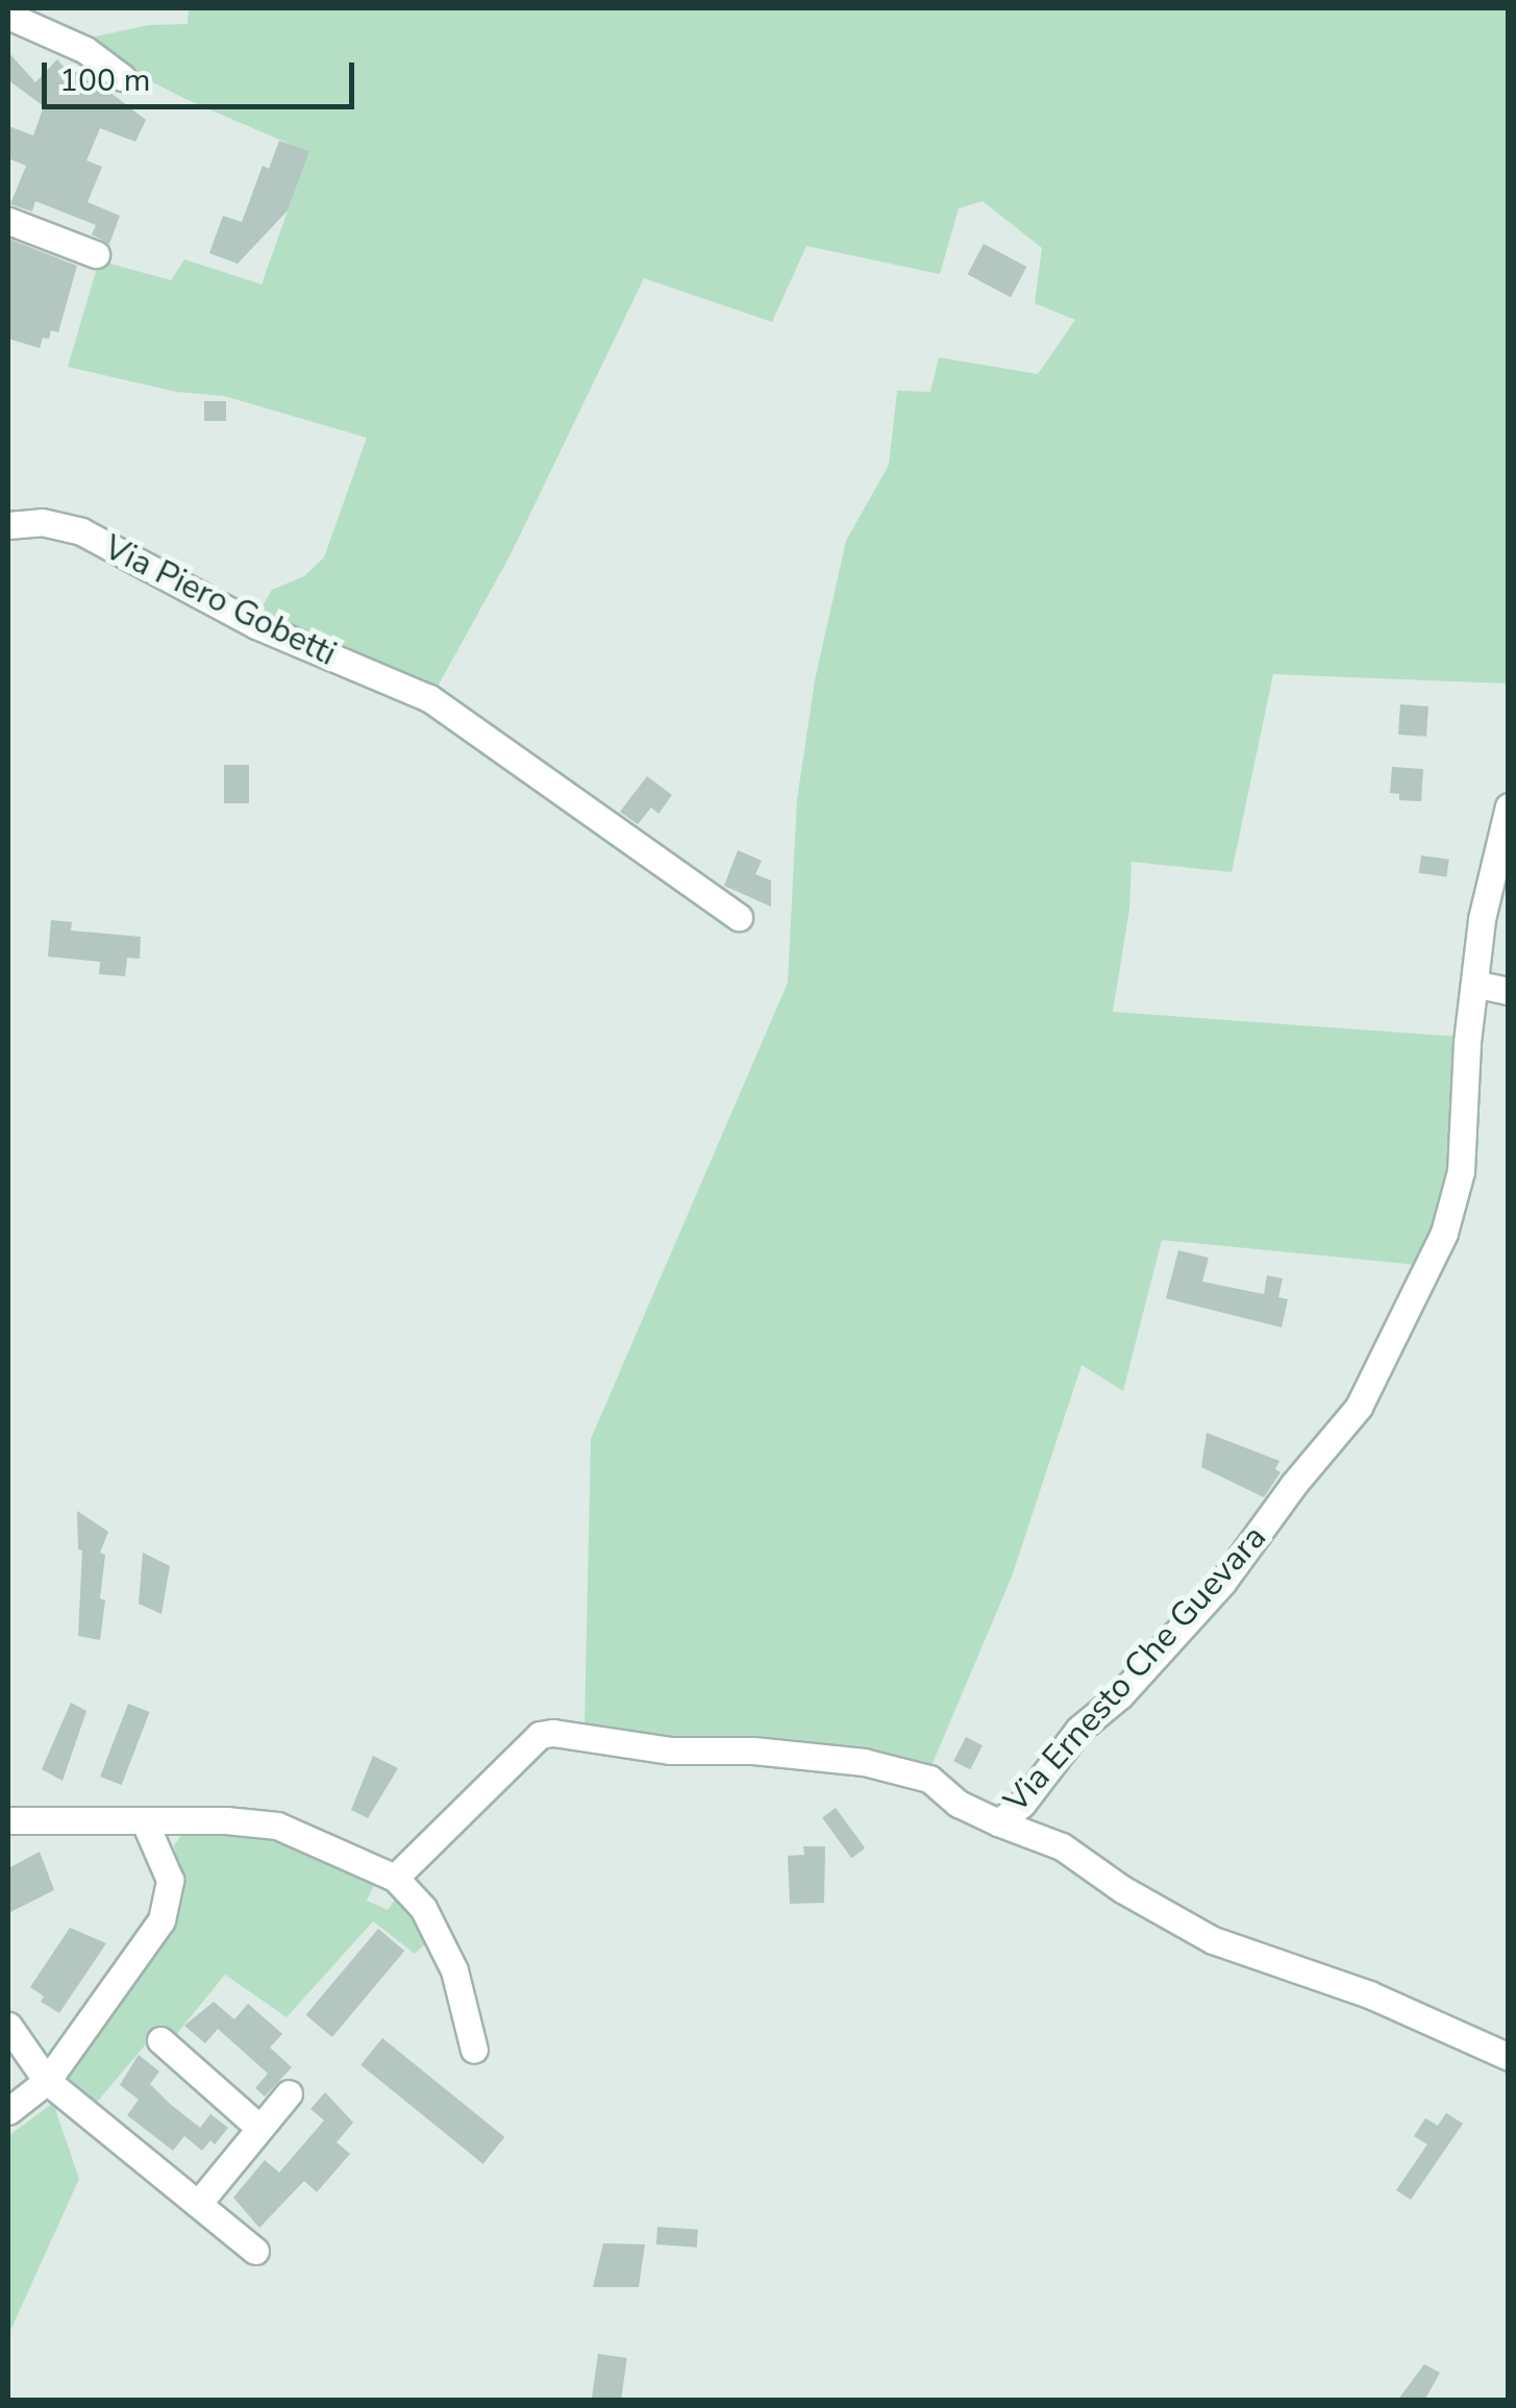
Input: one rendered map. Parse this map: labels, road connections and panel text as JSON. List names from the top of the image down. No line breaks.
{"streets":{"street":["Via Piero Gobetti","Via Ernesto Che Guevara"]},"scale_bar":"100 m"}
